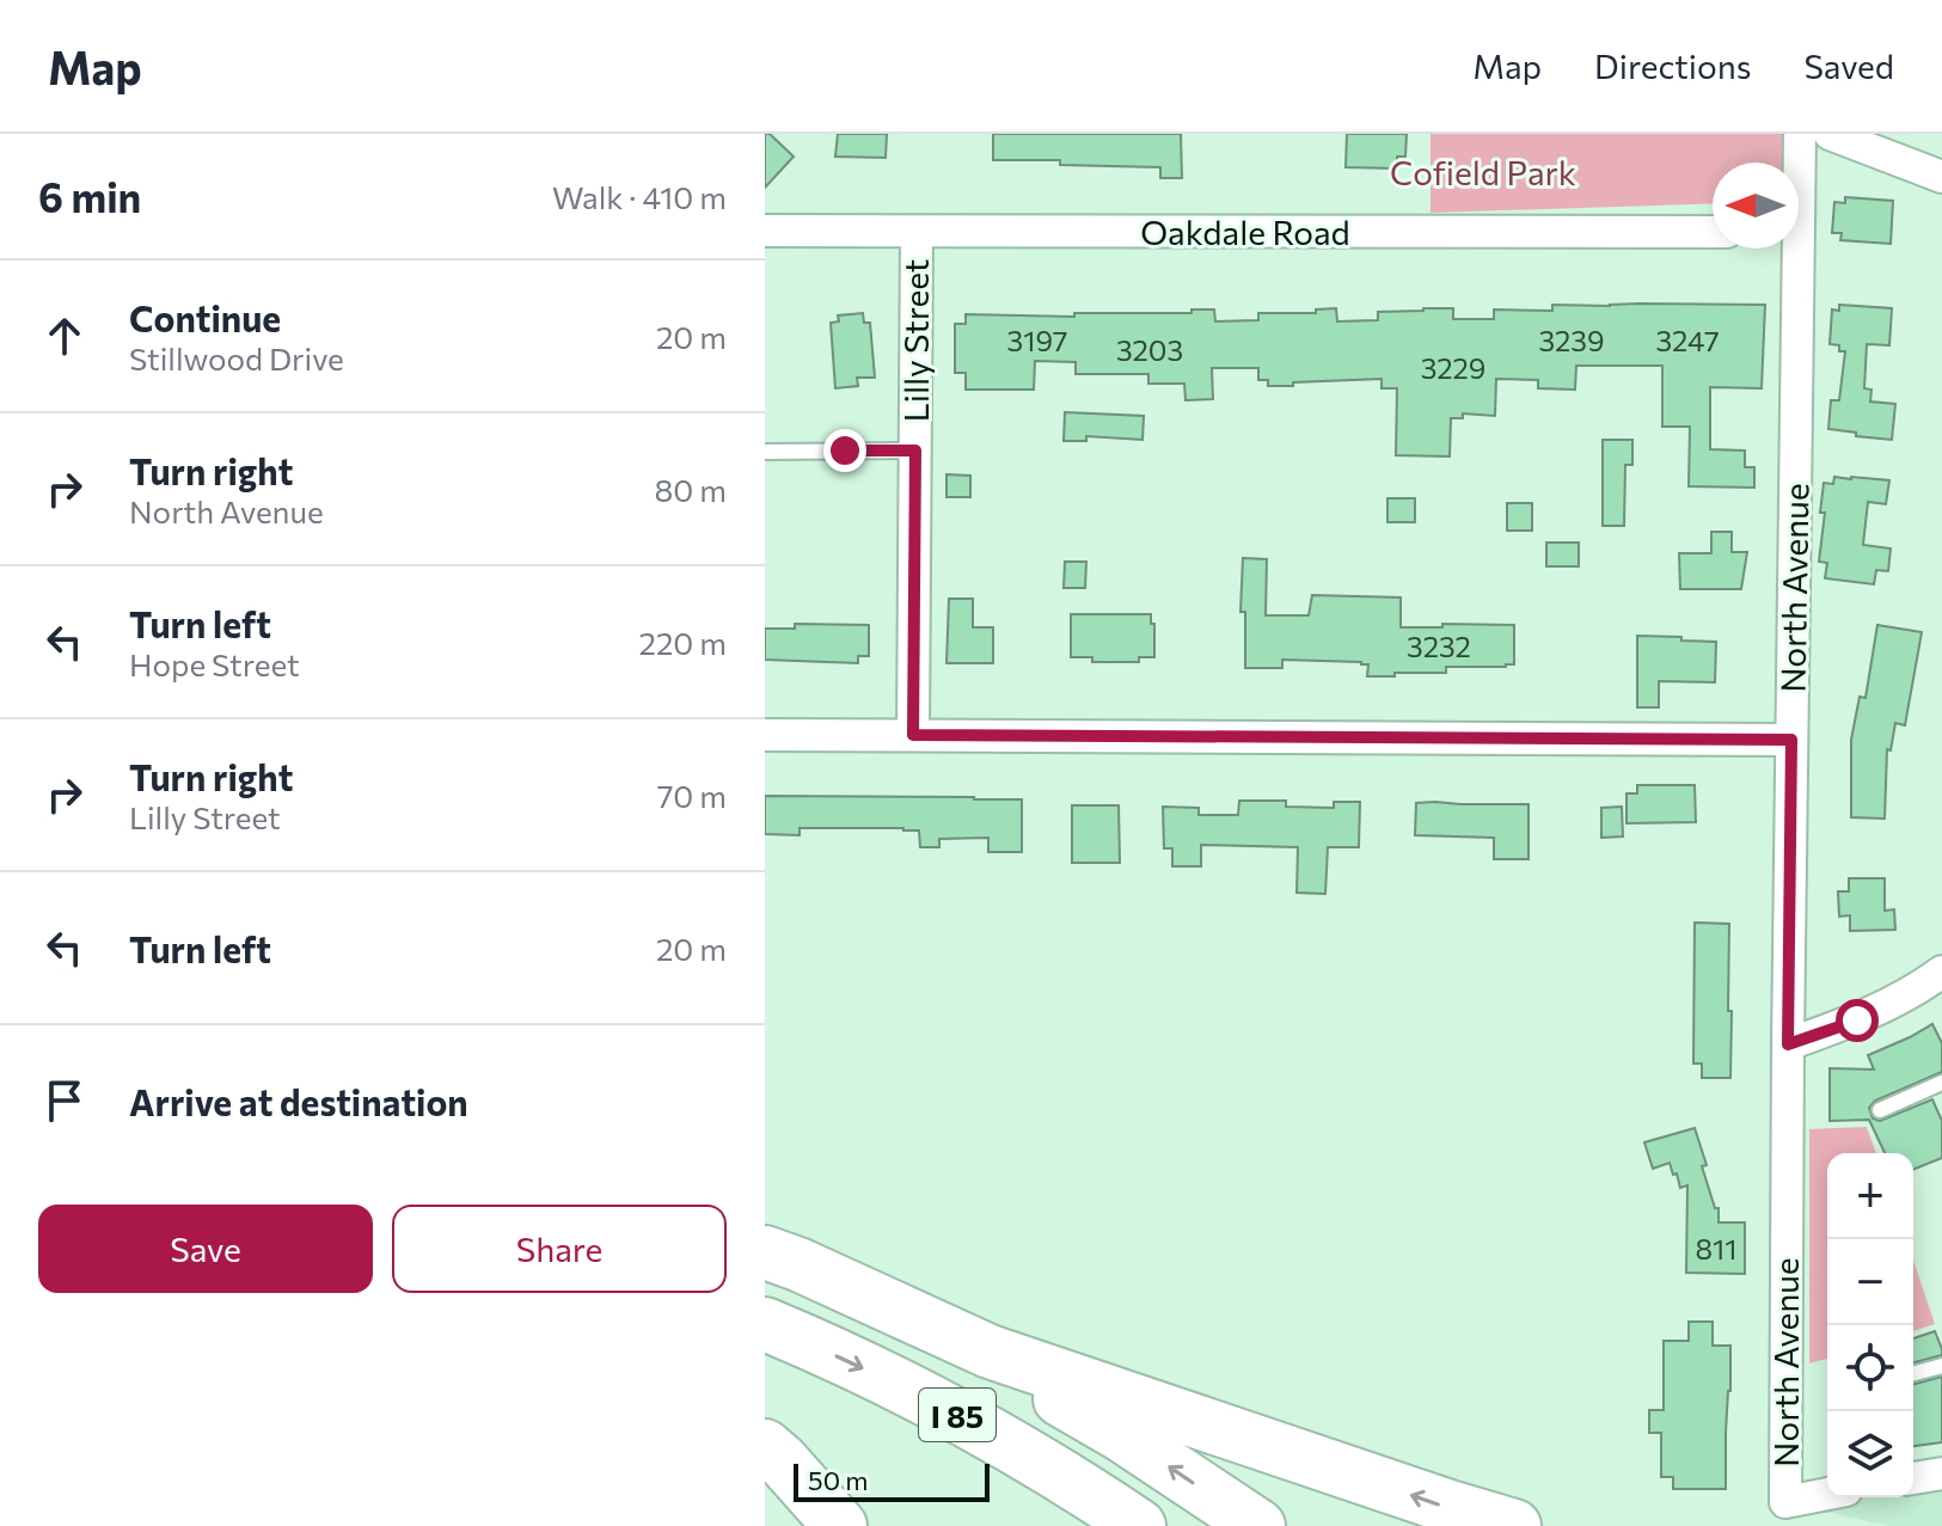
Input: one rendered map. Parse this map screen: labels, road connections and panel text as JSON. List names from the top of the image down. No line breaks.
{"streets":{"highway":["I 85"],"street":["Oakdale Road","Lilly Street","North Avenue"]},"crossings":[["Oakdale Road","Lilly Street"]],"parks":["Cofield Park"],"house_numbers":["3197","3239","3247","3203","3229","3232","811"],"scale_bar":"50 m","north":"left","page":{"header":"Map","nav":["Map","Directions","Saved"],"heading":["6 min","Walk · 410 m"],"list":[["Continue","Stillwood Drive","20 m"],["Turn right","North Avenue","80 m"],["Turn left","Hope Street","220 m"],["Turn right","Lilly Street","70 m"],["Turn left","20 m"],"Arrive at destination"],"map_buttons":["+","−"],"buttons":["Save","Share"],"scale":"50 m"}}
